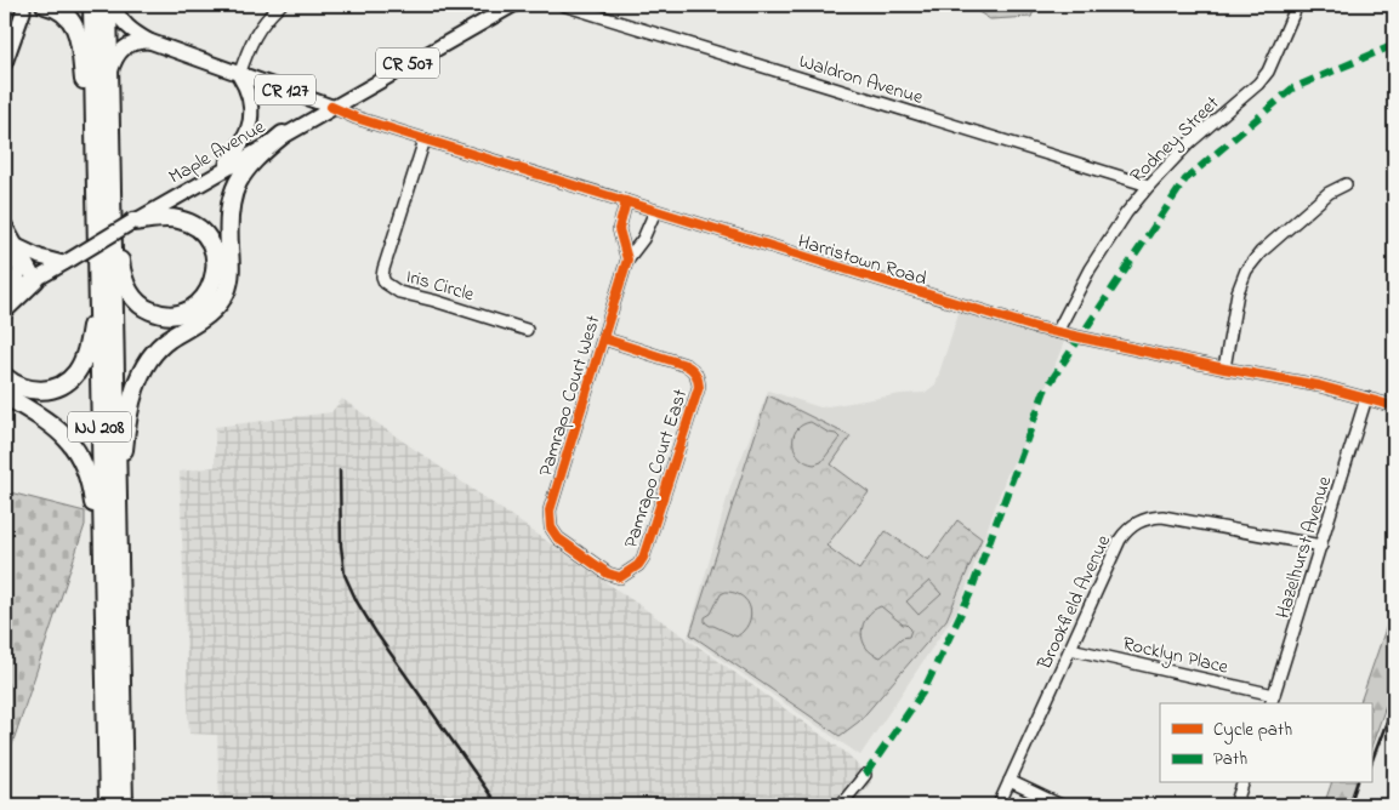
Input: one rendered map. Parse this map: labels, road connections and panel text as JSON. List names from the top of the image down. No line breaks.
{"streets":{"highway":["NJ 208"],"main road":["CR 507","CR 127","Maple Avenue","Harristown Road"],"street":["Waldron Avenue","Rodney Street","Iris Circle","Pamrapo Court West","Pamrapo Court East","Hazelhurst Avenue","Brookfield Avenue","Rocklyn Place"]},"crossings":[["Waldron Avenue","Rodney Street"],["Rodney Street","Harristown Road"],["Maple Avenue","Harristown Road"],["Harristown Road","Iris Circle"],["Harristown Road","Hazelhurst Avenue"],["Pamrapo Court West","Pamrapo Court East"],["Hazelhurst Avenue","Brookfield Avenue"],["Hazelhurst Avenue","Rocklyn Place"],["Brookfield Avenue","Rocklyn Place"]],"legend":["Cycle path","Path"]}
